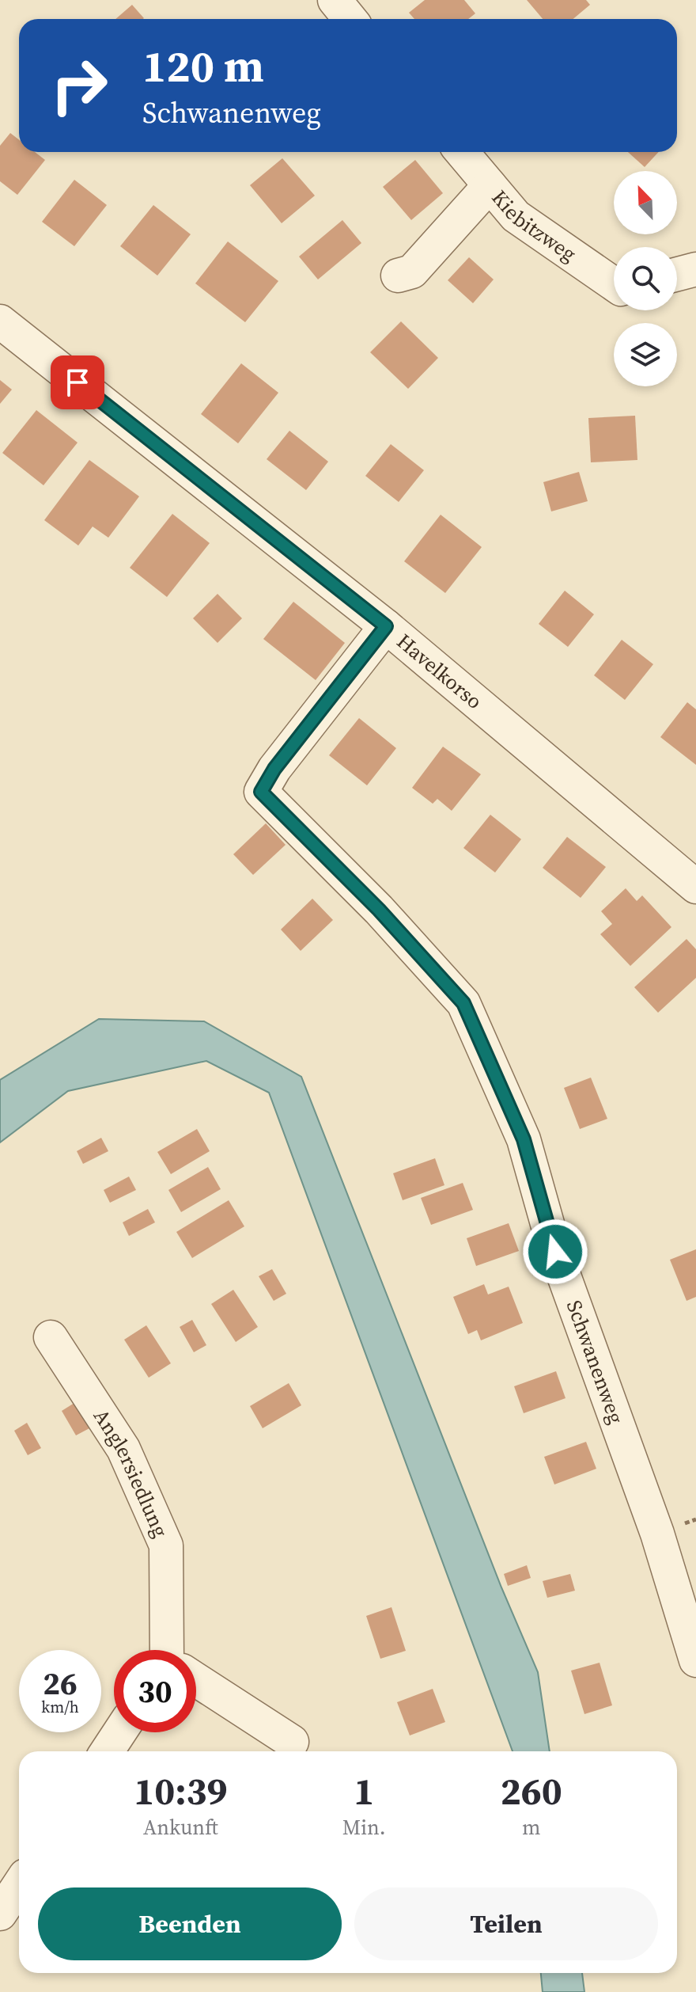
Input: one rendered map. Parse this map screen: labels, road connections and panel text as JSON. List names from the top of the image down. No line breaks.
{"streets":{"street":["Kiebitzweg","Havelkorso","Schwanenweg","Anglersiedlung"]},"crossings":[["Havelkorso","Schwanenweg"]],"north":"top left","page":{"turn":["120 m","Schwanenweg"],"speed":"26 km/h","limit":"30","eta":["10:39","Ankunft","1","Min.","260","m"],"buttons":["Beenden","Teilen"]}}
